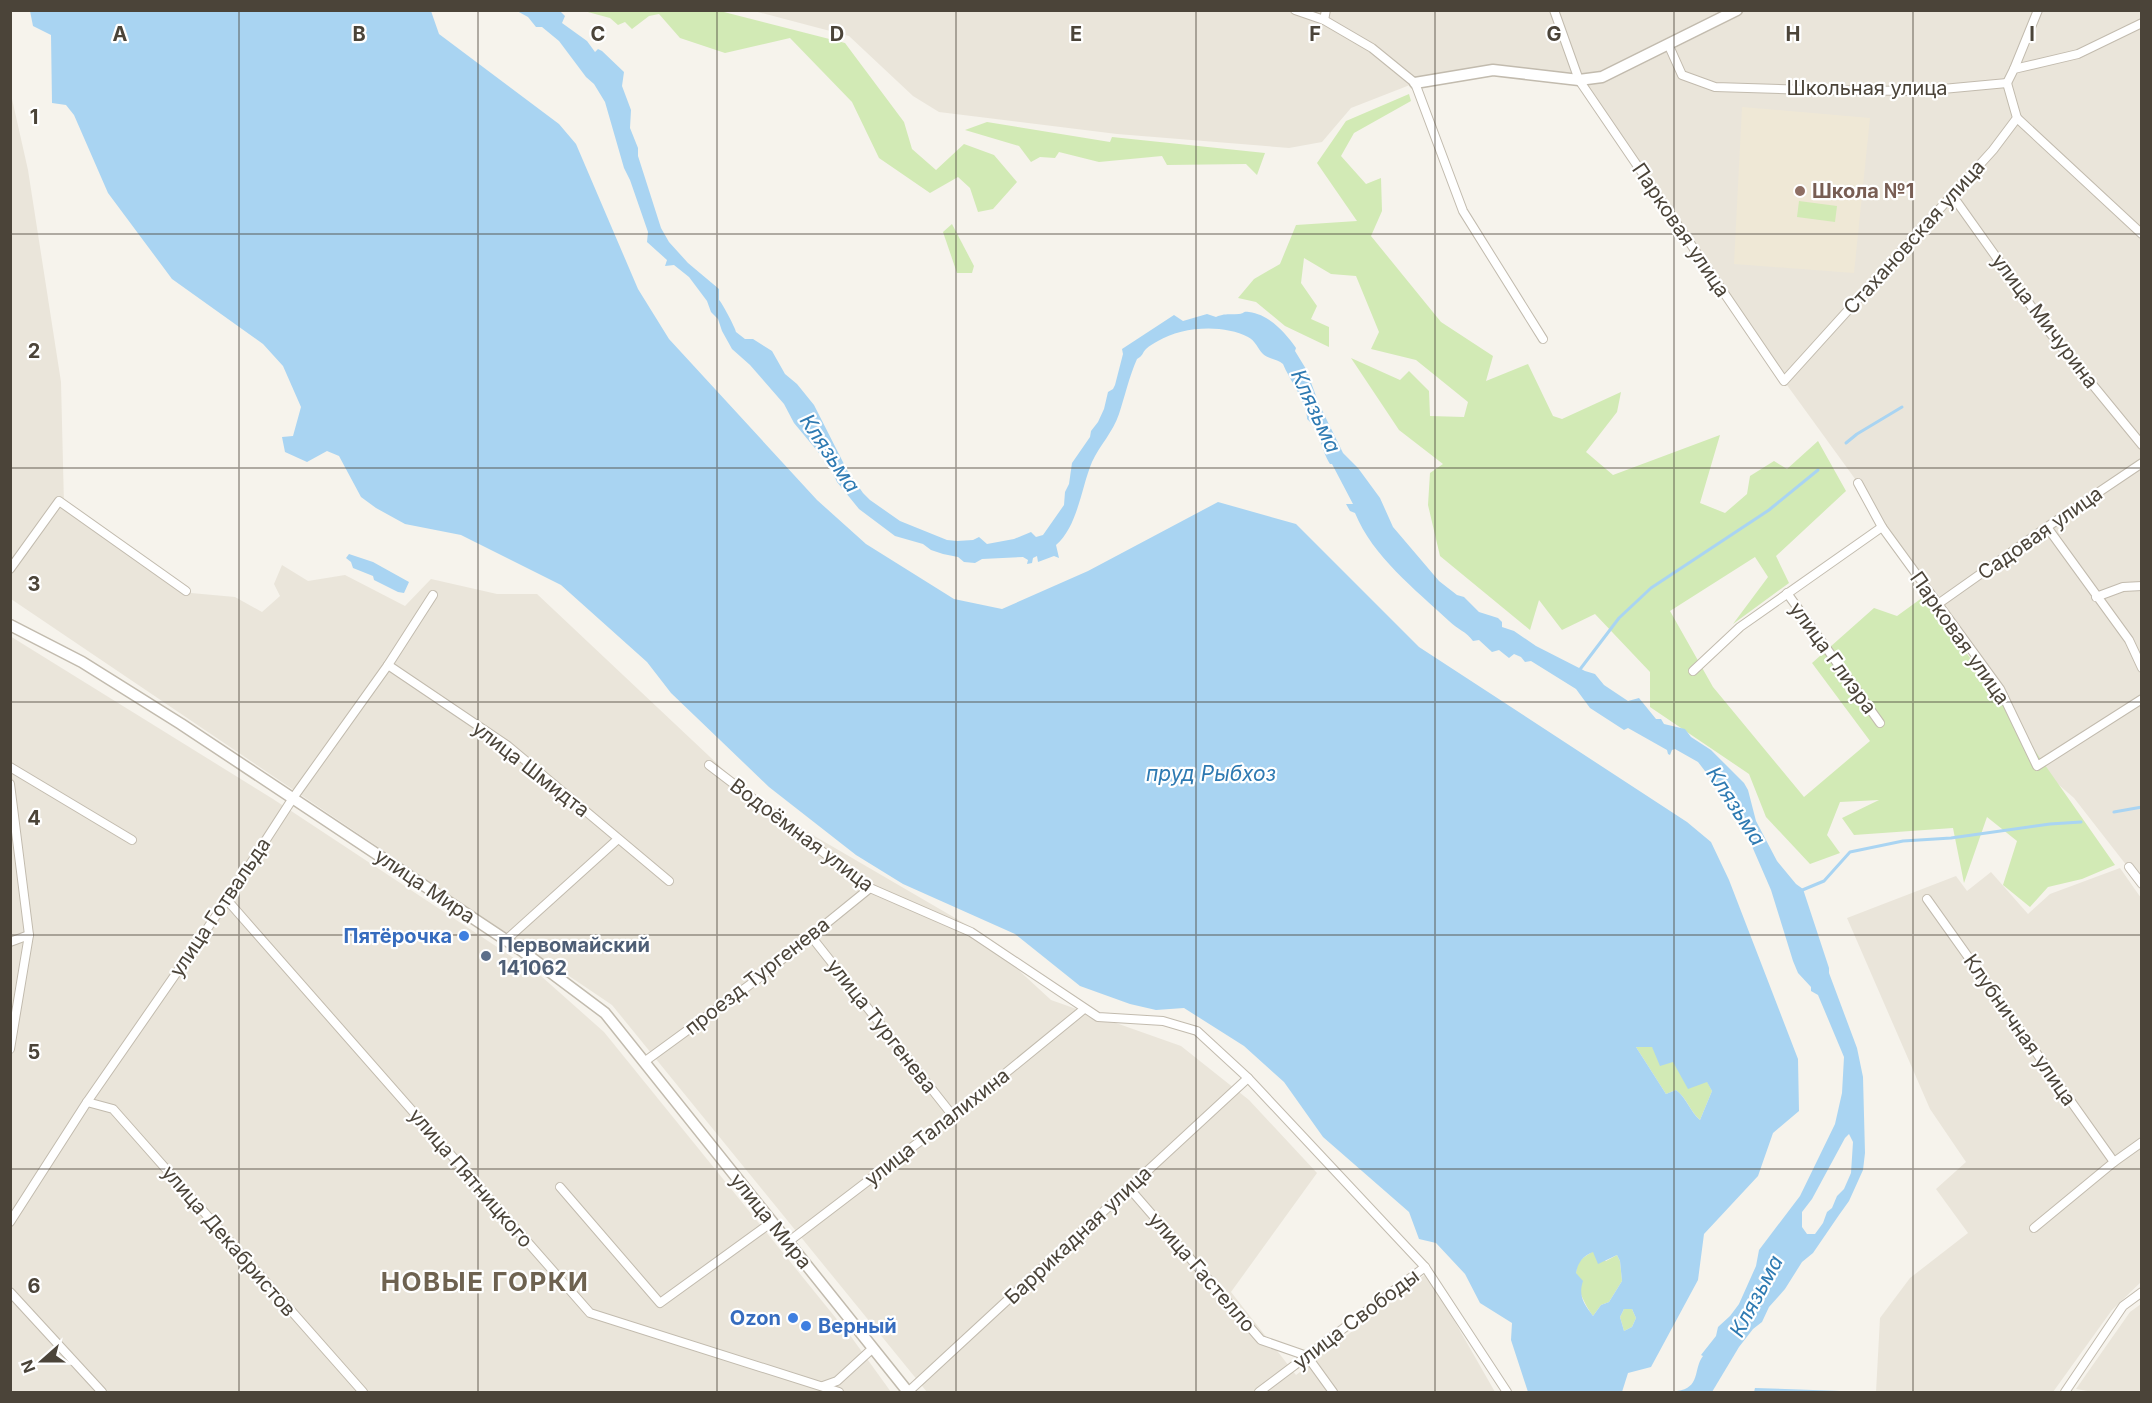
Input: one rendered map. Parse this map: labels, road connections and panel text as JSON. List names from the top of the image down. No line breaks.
{"streets":{"street":["Школьная улица","Парковая улица","Стахановская улица","улица Мичурина","Садовая улица","улица Глиэра","улица Шмидта","Водоёмная улица","улица Мира","улица Готвальда","проезд Тургенева","улица Тургенева","Клубничная улица","улица Талалихина","улица Пятницкого","Баррикадная улица","улица Декабристов","улица Гастелло","улица Свободы"]},"crossings":[["Парковая улица","Стахановская улица"],["Парковая улица","Садовая улица"],["Парковая улица","улица Глиэра"],["Стахановская улица","улица Мичурина"],["улица Шмидта","улица Готвальда"],["Водоёмная улица","проезд Тургенева"],["Водоёмная улица","улица Талалихина"],["Водоёмная улица","Баррикадная улица"],["Водоёмная улица","улица Свободы"],["улица Мира","улица Готвальда"],["улица Мира","проезд Тургенева"],["улица Мира","улица Талалихина"],["улица Мира","Баррикадная улица"],["улица Готвальда","улица Пятницкого"],["улица Готвальда","улица Декабристов"],["проезд Тургенева","улица Тургенева"],["улица Тургенева","улица Талалихина"],["Баррикадная улица","улица Гастелло"],["улица Гастелло","улица Свободы"]],"districts":["НОВЫЕ ГОРКИ"],"water":["Клязьма","пруд Рыбхоз"],"places":["Школа №1","Пятёрочка","Первомайский 141062","Ozon","Верный"],"north":"left","grid":{"columns":["A","B","C","D","E","F","G","H","I"],"rows":["1","2","3","4","5","6"]}}
